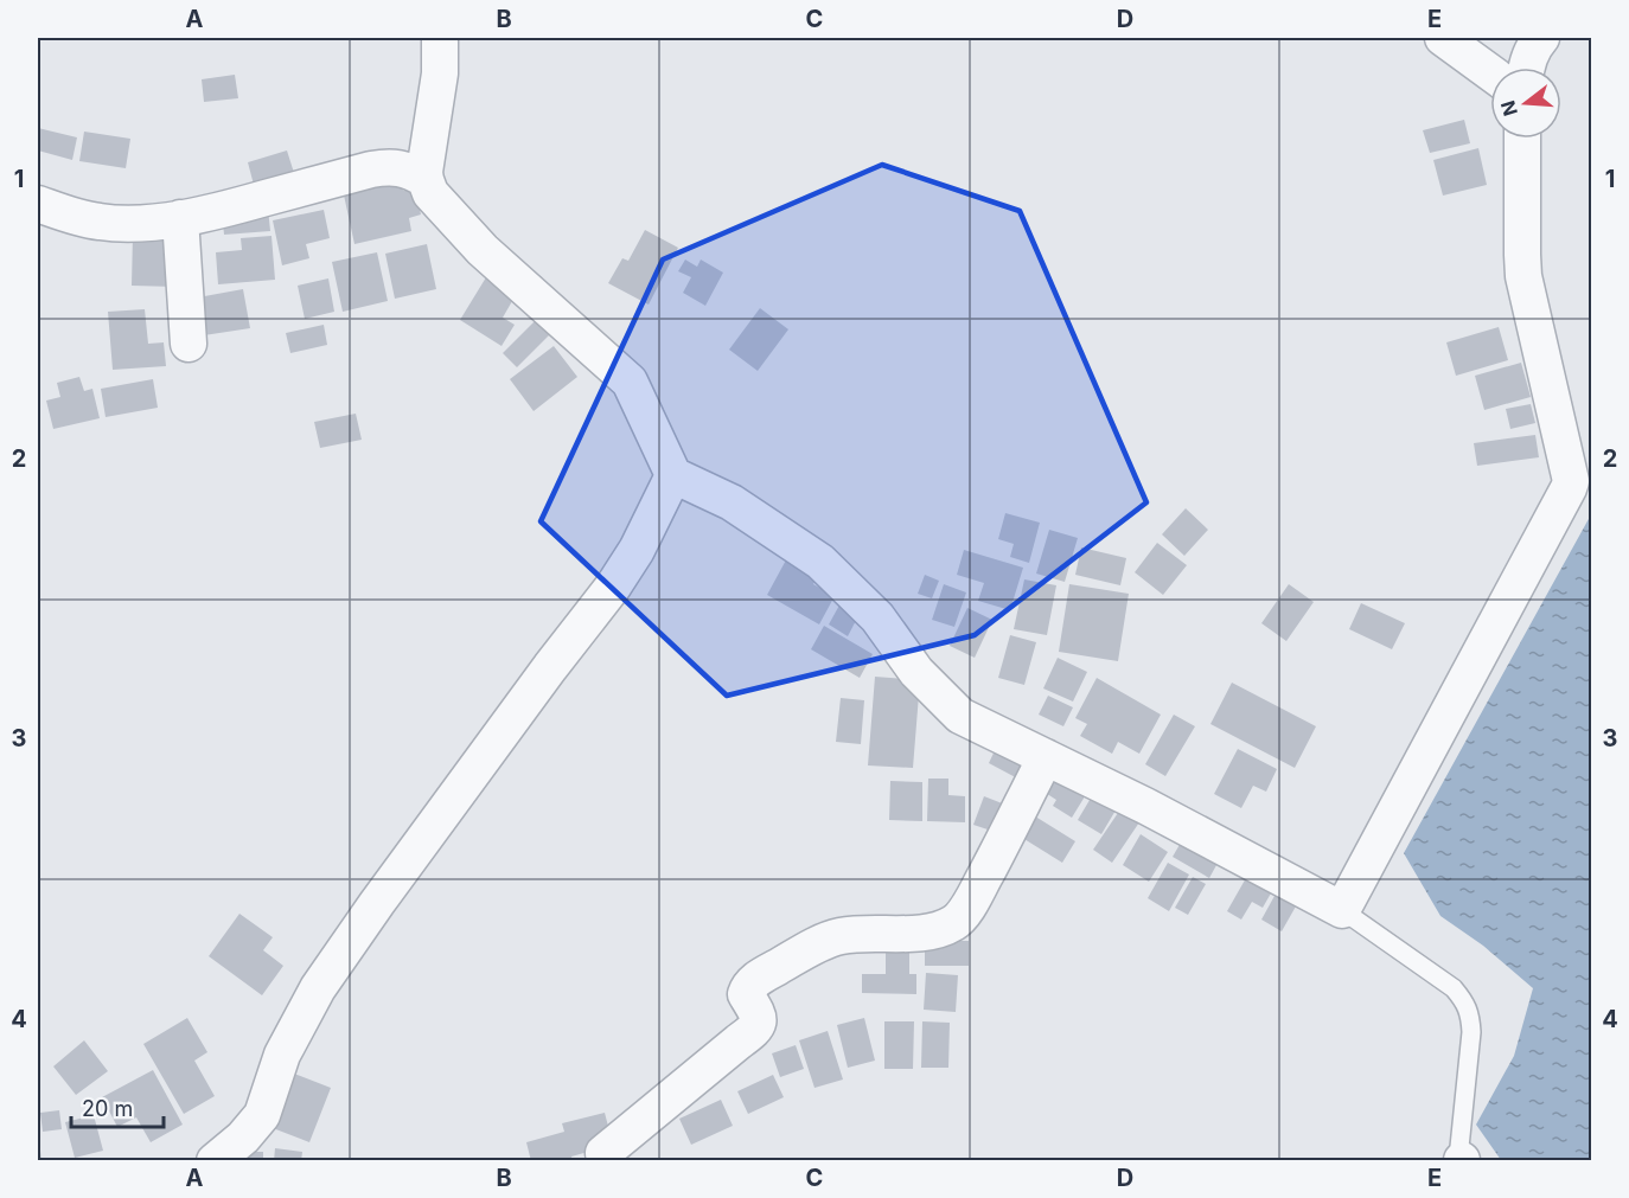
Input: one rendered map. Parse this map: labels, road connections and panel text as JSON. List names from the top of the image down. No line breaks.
{"scale_bar":"20 m","north":"left","grid":{"columns":["A","B","C","D","E"],"rows":["1","2","3","4"]}}
